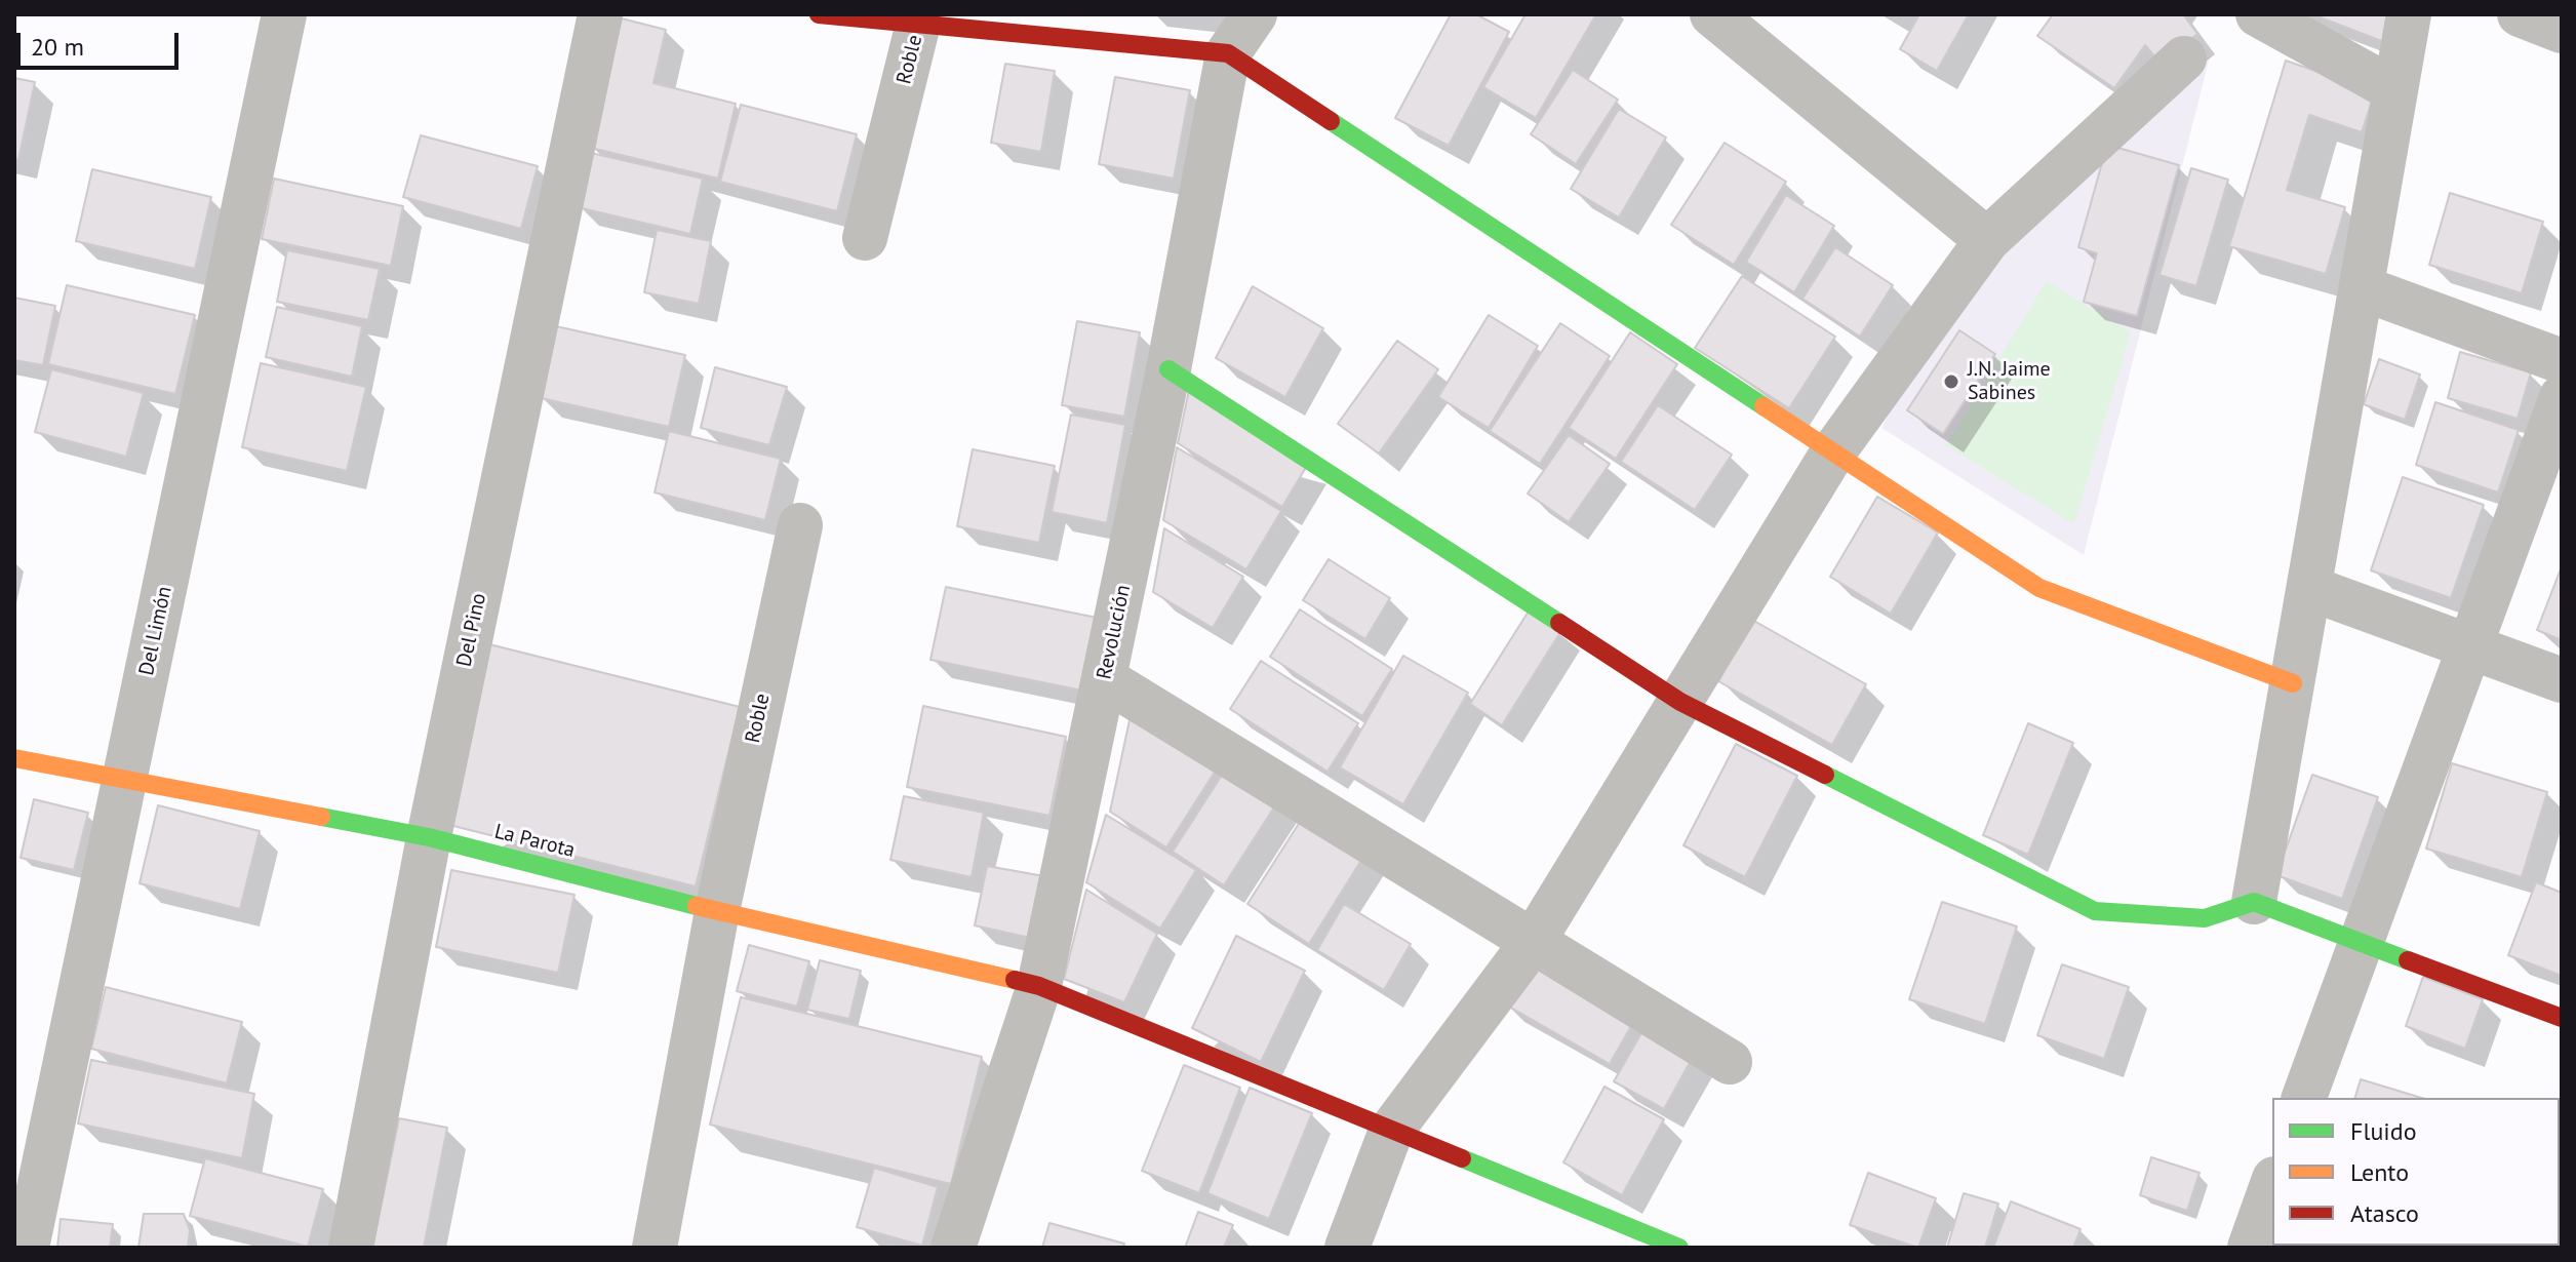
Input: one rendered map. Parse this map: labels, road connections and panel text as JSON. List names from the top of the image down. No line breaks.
{"streets":{"street":["Roble","Del Pino","Del Limón","Revolución","La Parota"]},"crossings":[["Roble","La Parota"],["Del Pino","La Parota"],["Del Limón","La Parota"],["Revolución","La Parota"]],"places":["J.N. Jaime Sabines"],"legend":["Fluido","Lento","Atasco"],"scale_bar":"20 m"}
